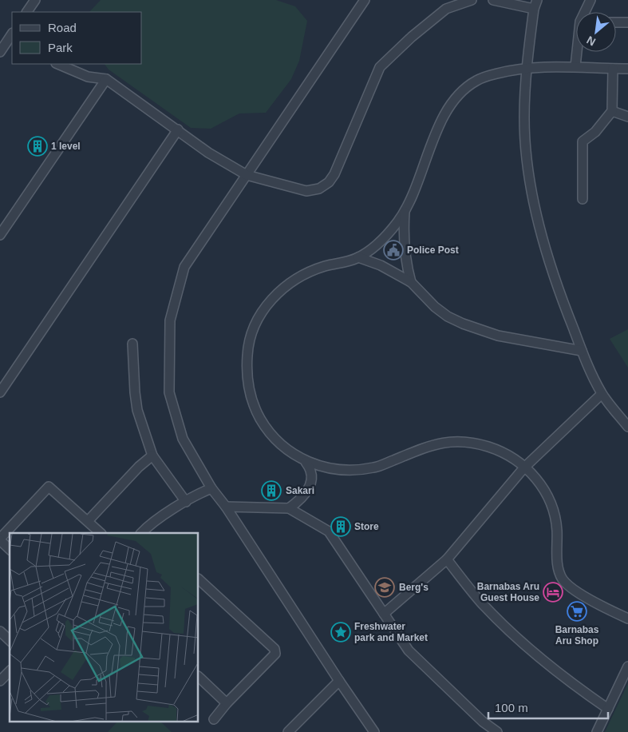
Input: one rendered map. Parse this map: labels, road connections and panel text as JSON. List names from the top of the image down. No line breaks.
{"places":{"building":["1 level","Sakari","Store"],"public building":["Police Post"],"school or university":["Berg's"],"hotel":["Barnabas Aru Guest House"],"supermarket":["Barnabas Aru Shop"],"place":["Freshwater park and Market"]},"legend":["Road","Park"],"scale_bar":"100 m","north":"bottom left"}
